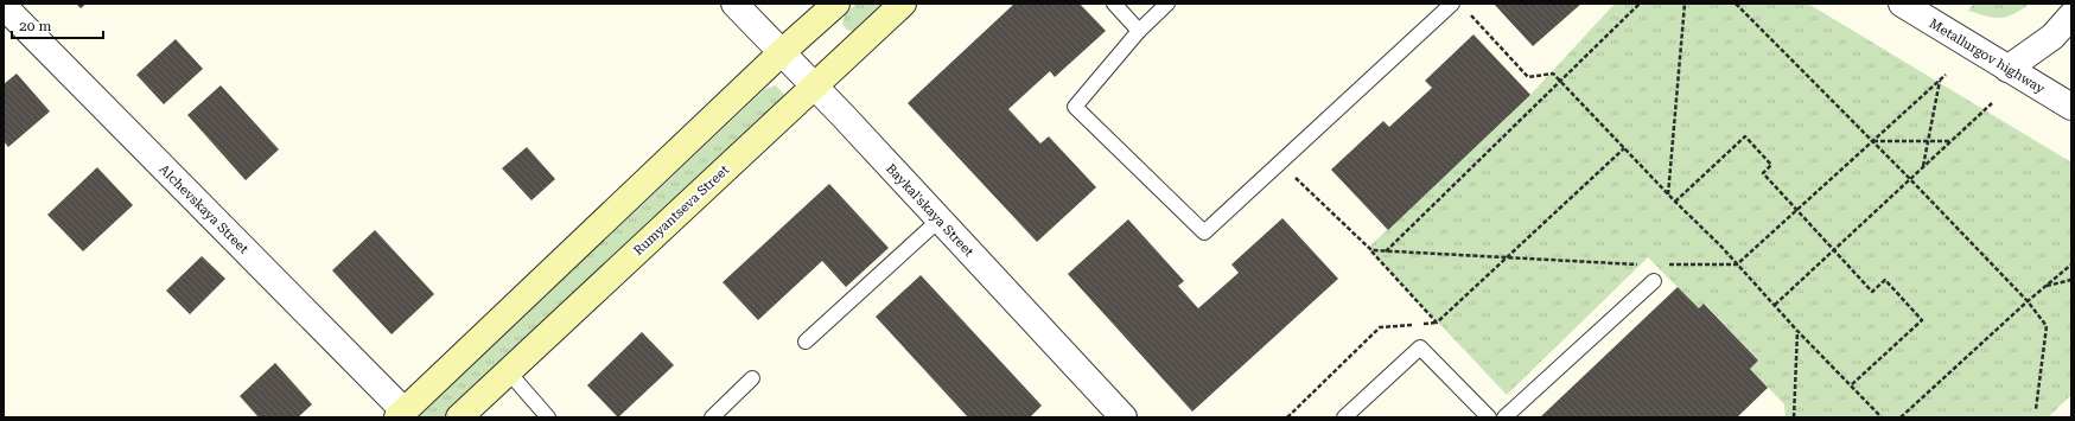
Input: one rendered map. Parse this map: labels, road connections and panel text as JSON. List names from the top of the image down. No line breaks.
{"streets":{"main road":["Rumyantseva Street"],"street":["Metallurgov highway","Alchevskaya Street","Baykal'skaya Street"]},"crossings":[["Rumyantseva Street","Baykal'skaya Street"]],"scale_bar":"20 m"}
